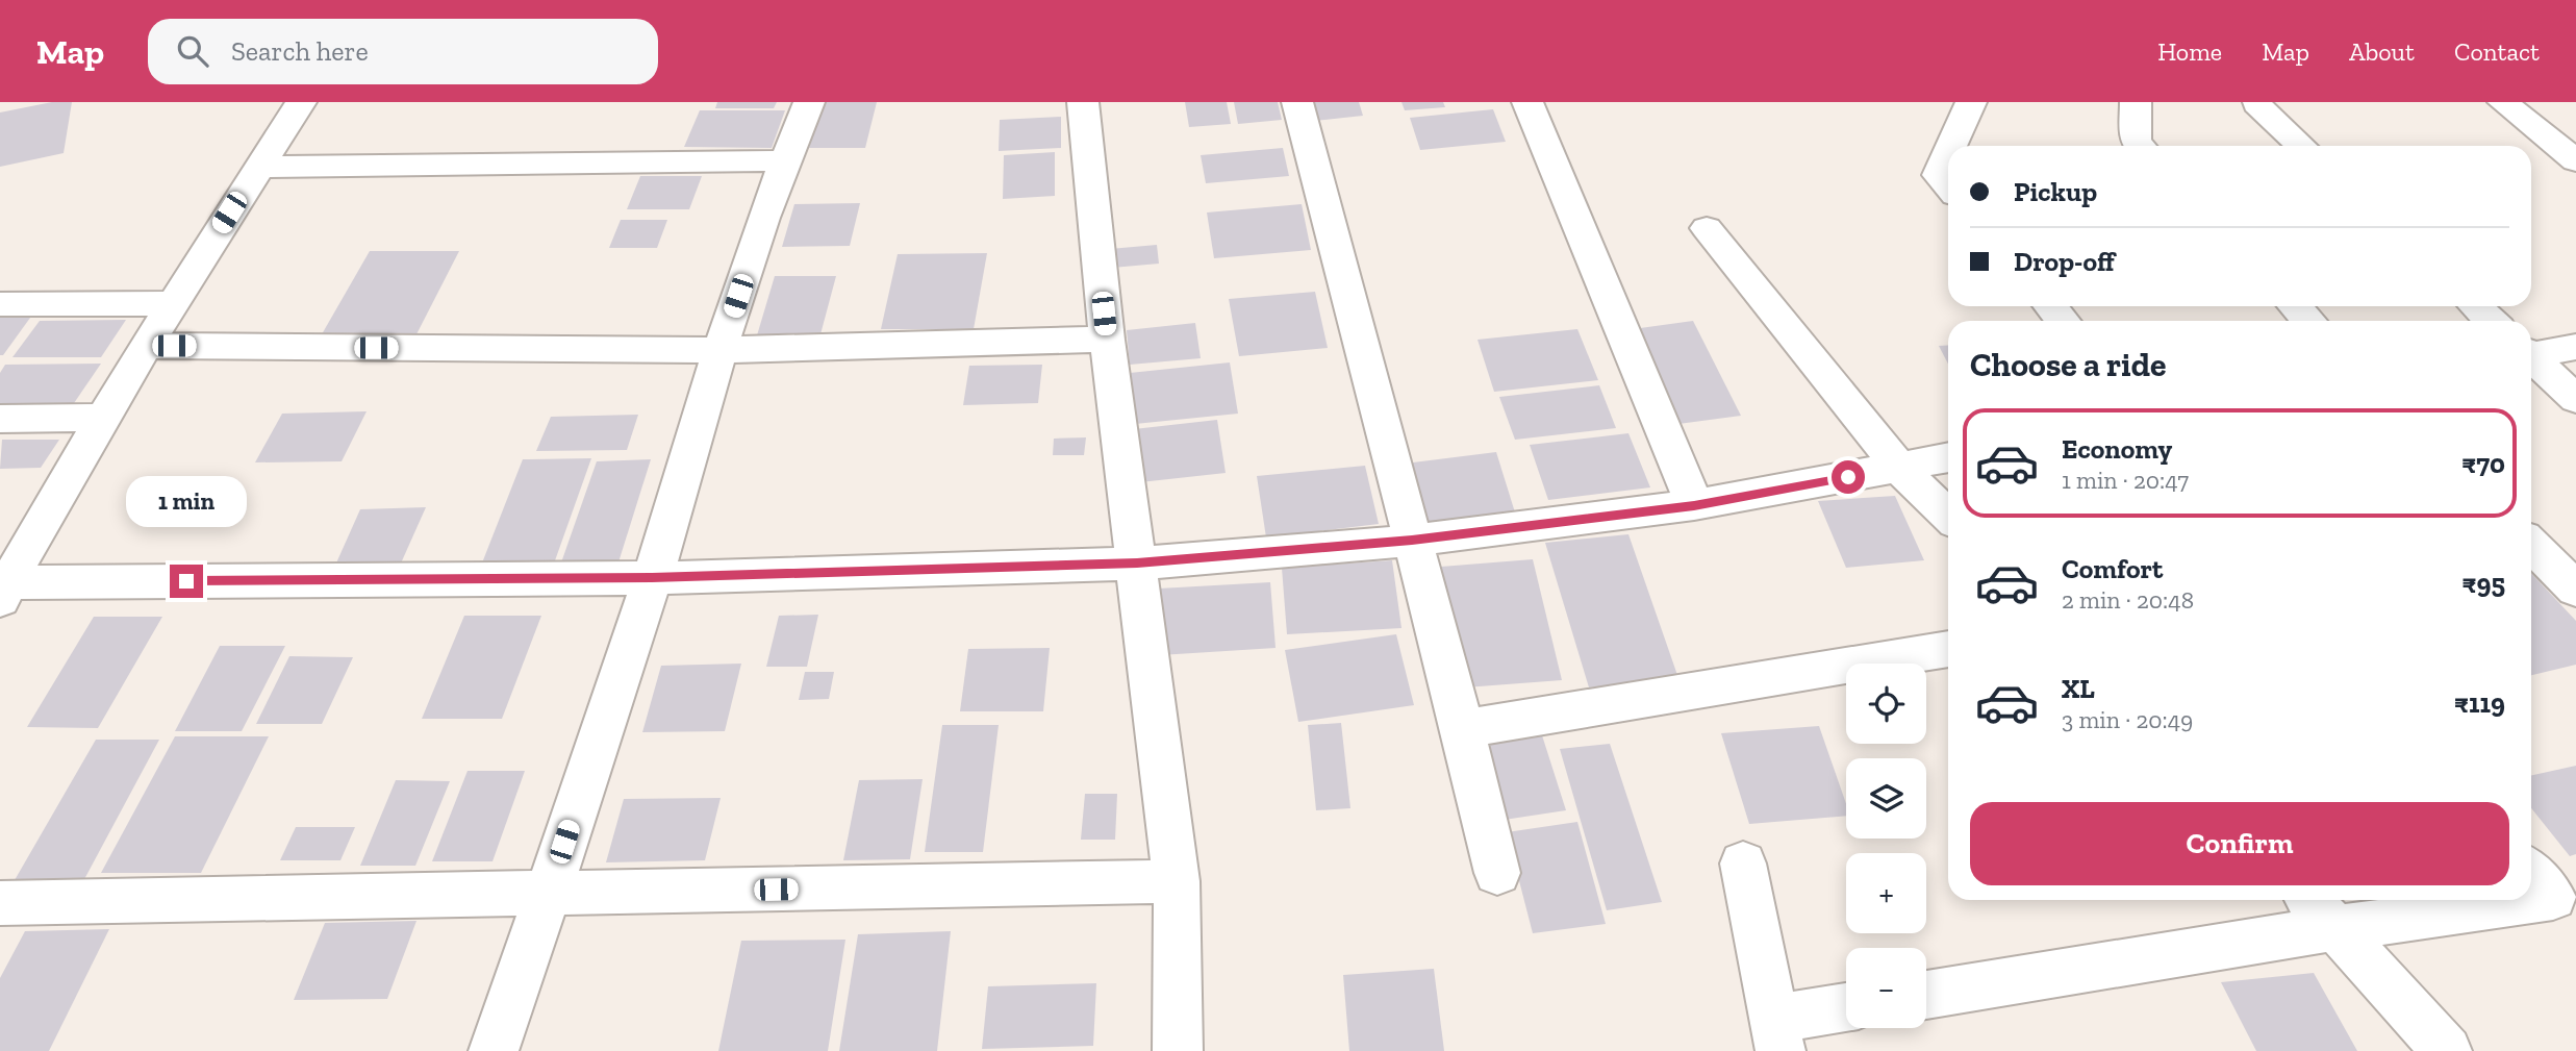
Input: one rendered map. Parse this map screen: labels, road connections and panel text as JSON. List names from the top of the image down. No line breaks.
{"page":{"header":"Map","search":"Search here","nav":["Home","Map","About","Contact"],"banner":["Pickup","Drop-off"],"heading":"Choose a ride","list":[{"name":"Economy","note":"1 min · 20:47","value":"₹70"},{"name":"Comfort","note":"2 min · 20:48","value":"₹95"},{"name":"XL","note":"3 min · 20:49","value":"₹119"}],"bubble":"1 min","map_buttons":["+","−"],"buttons":"Confirm"}}
